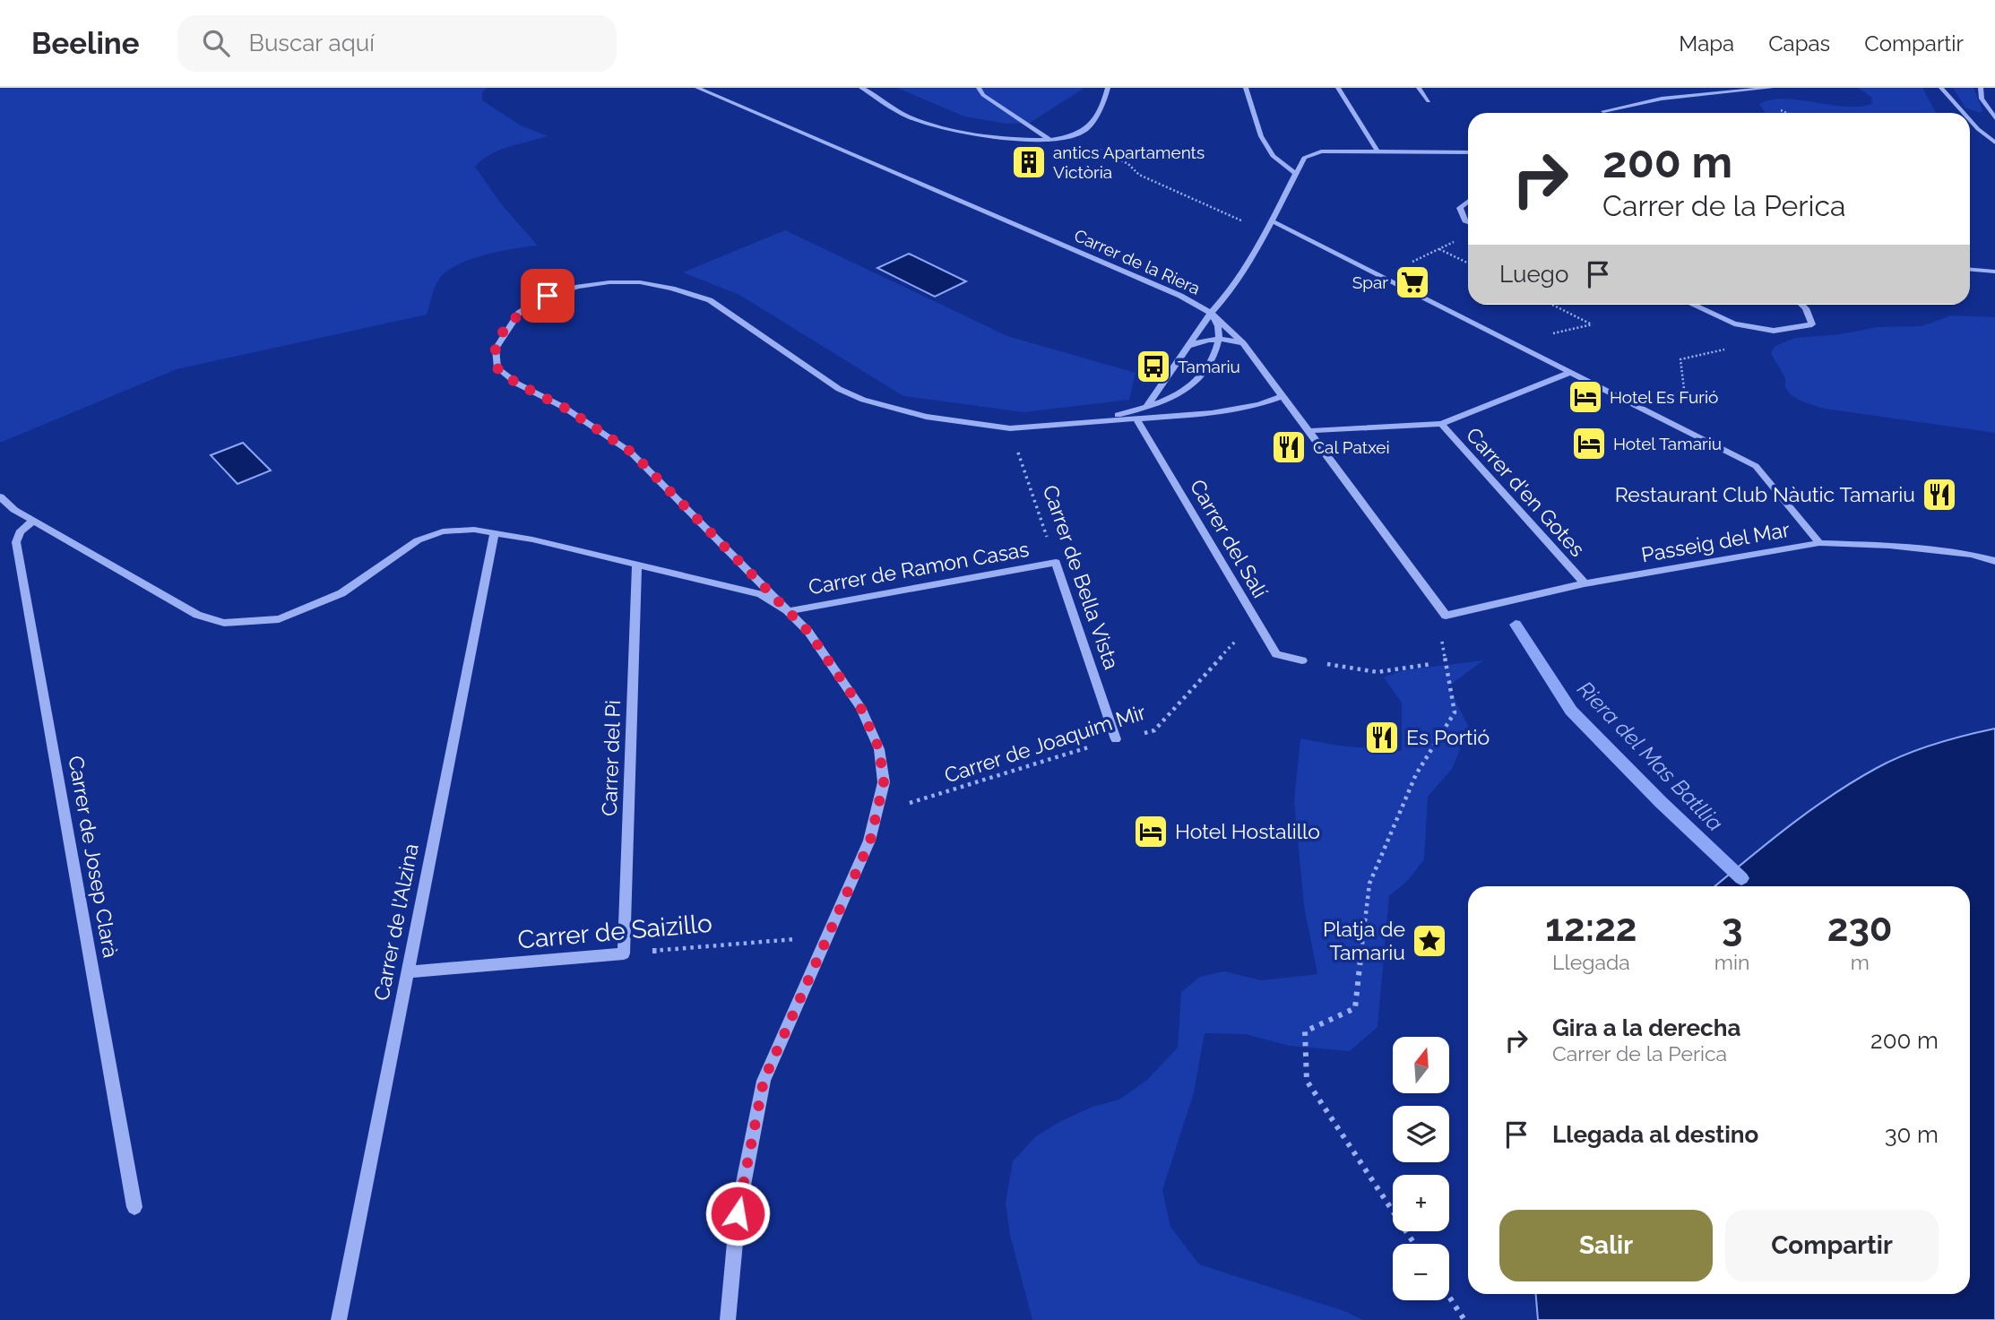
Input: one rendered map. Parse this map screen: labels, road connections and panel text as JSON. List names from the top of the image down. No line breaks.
{"streets":{"street":["Carrer de la Riera","Carrer d'en Gotes","Carrer del Salí","Passeig del Mar","Carrer de Ramon Casas","Carrer de Bella Vista","Carrer del Pi","Carrer de Josep Clarà","Carrer de l'Alzina","Carrer de Saizillo"],"path":["Carrer de Joaquim Mir"]},"crossings":[["Carrer de la Riera","Passeig del Mar"],["Carrer d'en Gotes","Passeig del Mar"],["Carrer del Salí","Carrer de Joaquim Mir"],["Carrer de Ramon Casas","Carrer de Bella Vista"],["Carrer de Bella Vista","Carrer de Joaquim Mir"],["Carrer del Pi","Carrer de Saizillo"],["Carrer de l'Alzina","Carrer de Saizillo"]],"water":["Riera del Mas Batllia"],"places":{"building":["antics Apartaments Victòria"],"supermarket":["Spar"],"bus stop":["Tamariu"],"hotel":["Hotel Es Furió","Hotel Tamariu","Hotel Hostalillo"],"restaurant":["Cal Patxei","Restaurant Club Nàutic Tamariu","Es Portió"],"place":["Platja de Tamariu"]},"north":"top","page":{"header":"Beeline","search":"Buscar aquí","nav":["Mapa","Capas","Compartir"],"turn":["200 m","Carrer de la Perica"],"then":"Luego","eta":["12:22","Llegada","3","min","230","m"],"list":[{"name":"Gira a la derecha","note":"Carrer de la Perica","value":"200 m"},{"name":"Llegada al destino","value":"30 m"}],"map_buttons":["+","−"],"buttons":["Salir","Compartir"]}}
